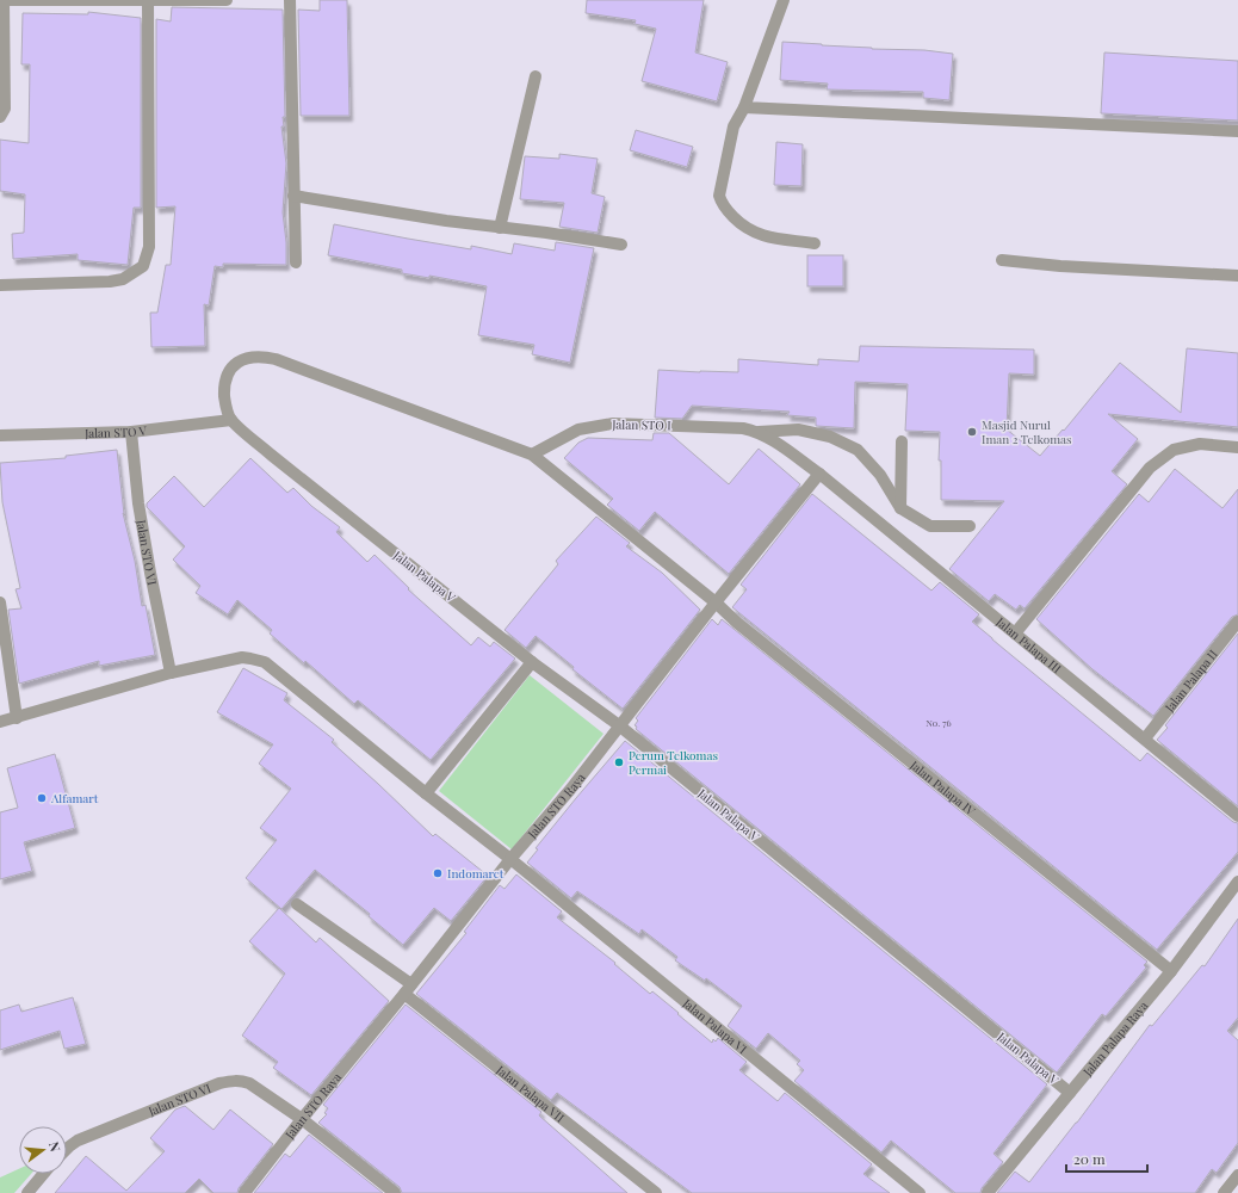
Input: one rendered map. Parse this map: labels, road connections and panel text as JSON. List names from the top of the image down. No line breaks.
{"streets":{"street":["Jalan STO I","Jalan STO V","Jalan STO VI","Jalan Palapa V","Jalan Palapa III","Jalan Palapa II","Jalan Palapa IV","Jalan STO Raya","Jalan Palapa VI","Jalan Palapa Raya","Jalan Palapa VII"]},"crossings":[["Jalan STO I","Jalan Palapa IV"],["Jalan STO V","Jalan STO VI"],["Jalan STO V","Jalan Palapa V"],["Jalan STO V","Jalan Palapa IV"],["Jalan STO VI","Jalan STO Raya"],["Jalan STO VI","Jalan Palapa VI"],["Jalan Palapa V","Jalan Palapa IV"],["Jalan Palapa V","Jalan STO Raya"],["Jalan Palapa V","Jalan Palapa Raya"],["Jalan Palapa III","Jalan Palapa II"],["Jalan Palapa III","Jalan STO Raya"],["Jalan Palapa IV","Jalan STO Raya"],["Jalan Palapa IV","Jalan Palapa Raya"],["Jalan STO Raya","Jalan Palapa VI"],["Jalan STO Raya","Jalan Palapa VII"]],"places":["Masjid Nurul Iman 2 Telkomas","Perum Telkomas Permai","Alfamart","Indomaret"],"house_numbers":["No. 76"],"scale_bar":"20 m","north":"right"}
